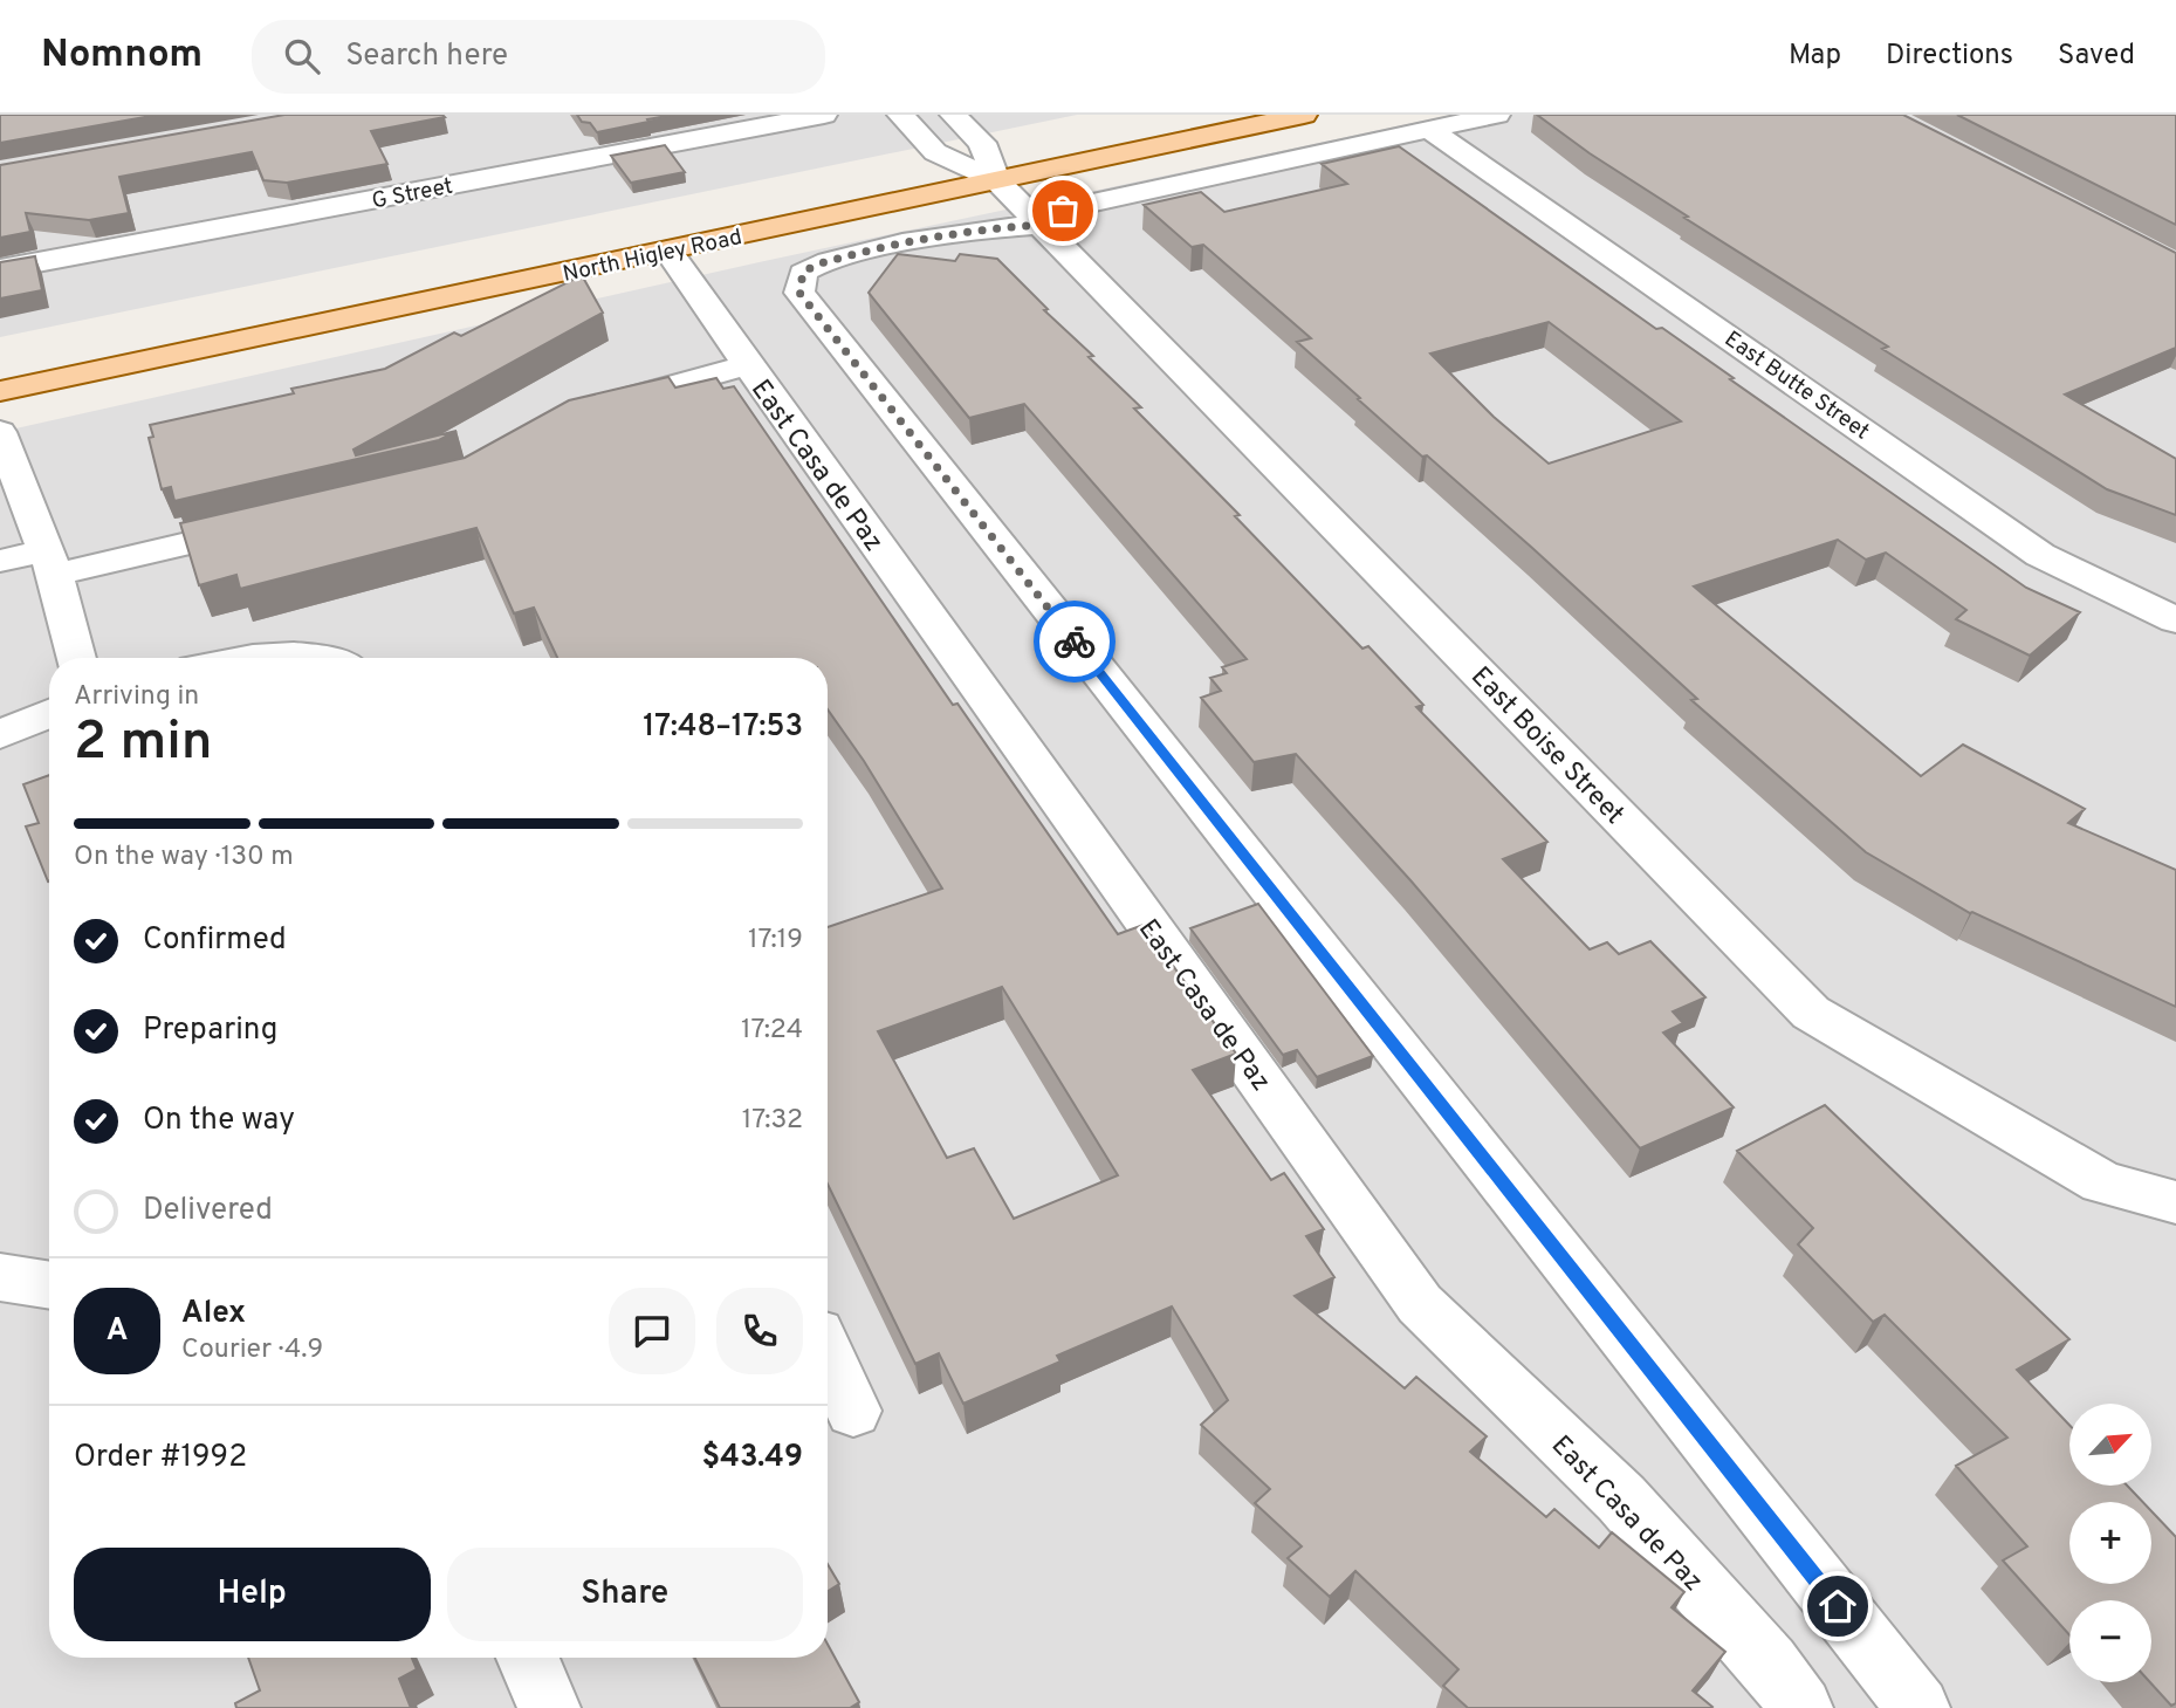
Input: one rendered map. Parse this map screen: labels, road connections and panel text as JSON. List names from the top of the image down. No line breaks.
{"streets":{"main road":["North Higley Road"],"street":["G Street","East Butte Street","East Casa de Paz","East Boise Street"]},"crossings":[["North Higley Road","East Casa de Paz"],["North Higley Road","East Boise Street"]],"north":"top right","page":{"header":"Nomnom","search":"Search here","nav":["Map","Directions","Saved"],"heading":["2 min","Arriving in","17:48–17:53"],"panel":["Alex","Courier · 4.9","Order #1992","$43.49"],"bar":"On the way · 130 m","list":[["Confirmed","17:19"],["Preparing","17:24"],["On the way","17:32"],"Delivered"],"round":"A","map_buttons":["+","−"],"buttons":["Help","Share"]}}
